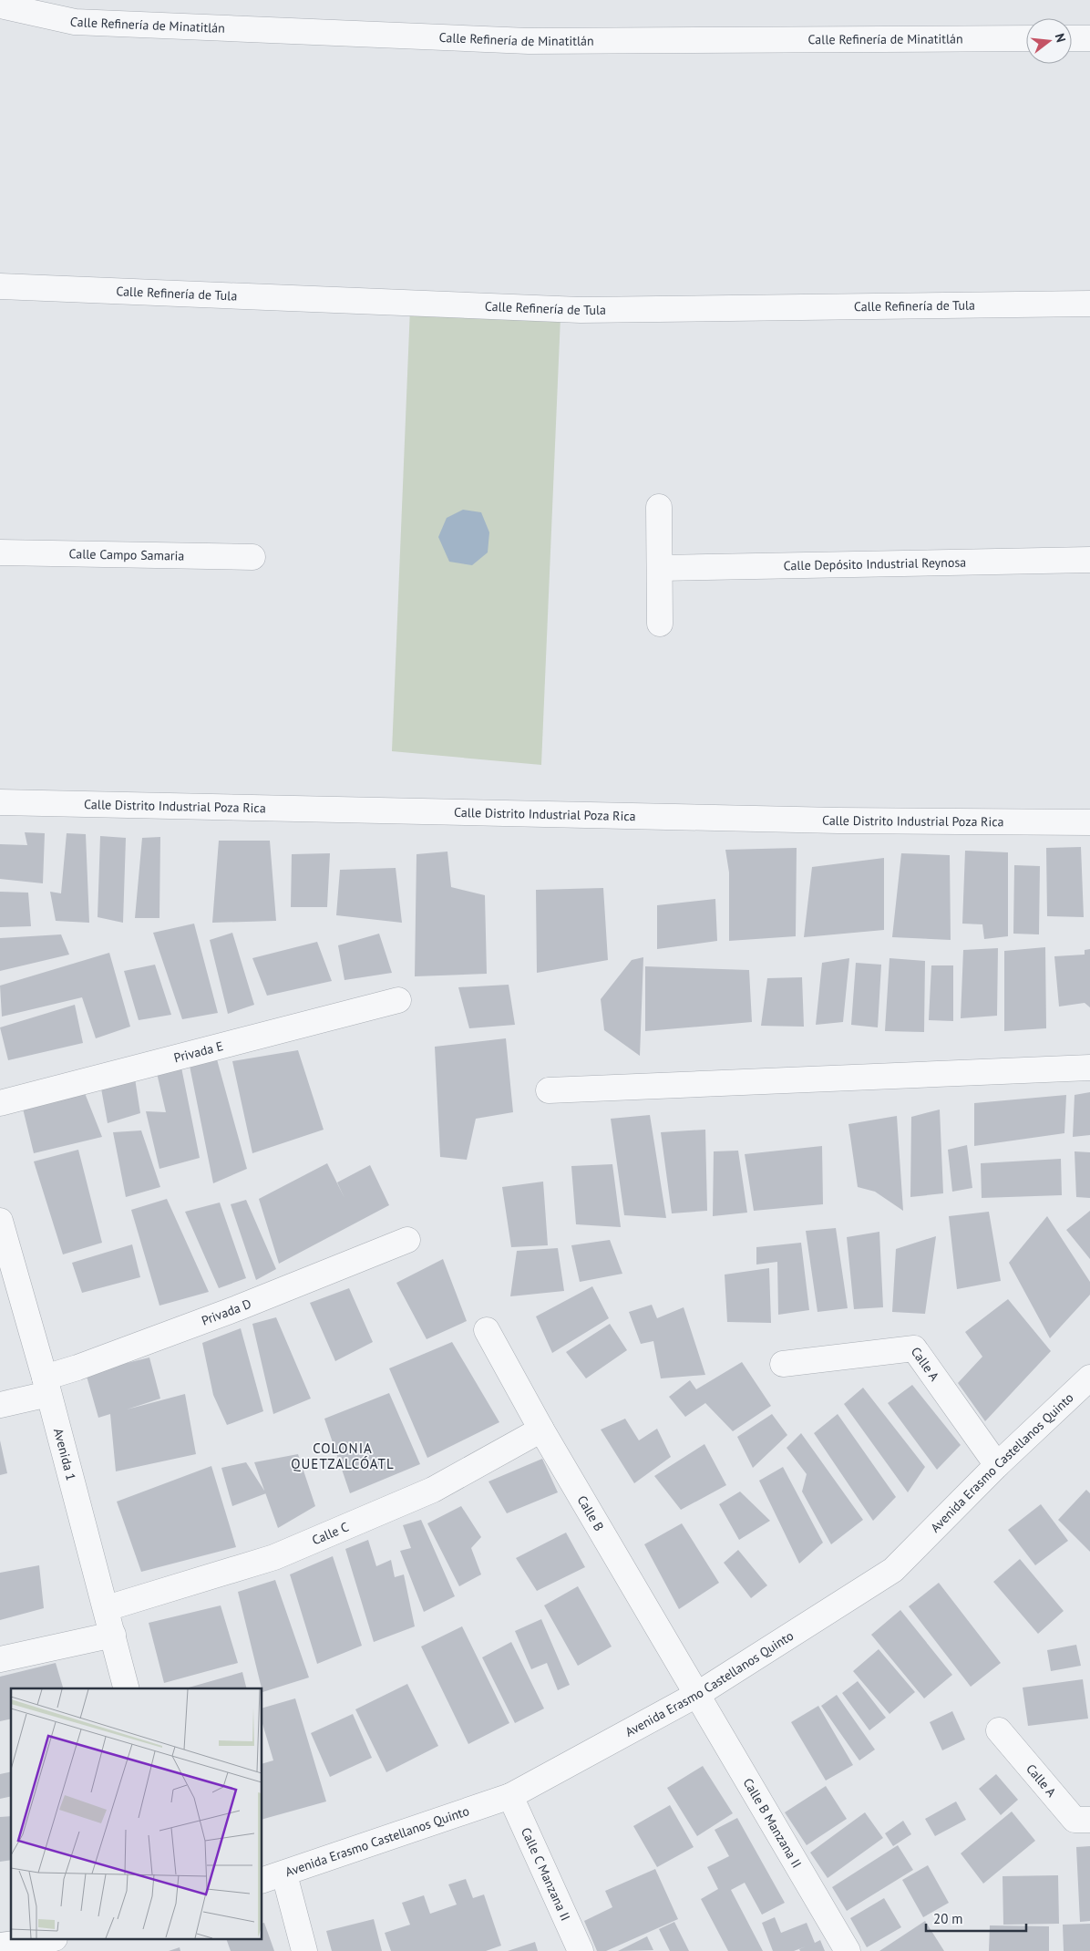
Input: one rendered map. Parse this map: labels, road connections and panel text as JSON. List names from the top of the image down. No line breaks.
{"streets":{"street":["Calle Refinería de Minatitlán","Calle Refinería de Tula","Calle Campo Samaria","Calle Depósito Industrial Reynosa","Calle Distrito Industrial Poza Rica","Privada E","Privada D","Calle A","Avenida 1","Avenida Erasmo Castellanos Quinto","Calle B","Calle C","Calle B Manzana II","Calle C Manzana II"]},"crossings":[["Privada D","Avenida 1"],["Calle A","Avenida Erasmo Castellanos Quinto"],["Avenida 1","Calle C"],["Avenida Erasmo Castellanos Quinto","Calle B"],["Avenida Erasmo Castellanos Quinto","Calle B Manzana II"],["Avenida Erasmo Castellanos Quinto","Calle C Manzana II"],["Calle B","Calle C"],["Calle B","Calle B Manzana II"]],"districts":["COLONIA QUETZALCÓATL"],"scale_bar":"20 m","north":"right"}
